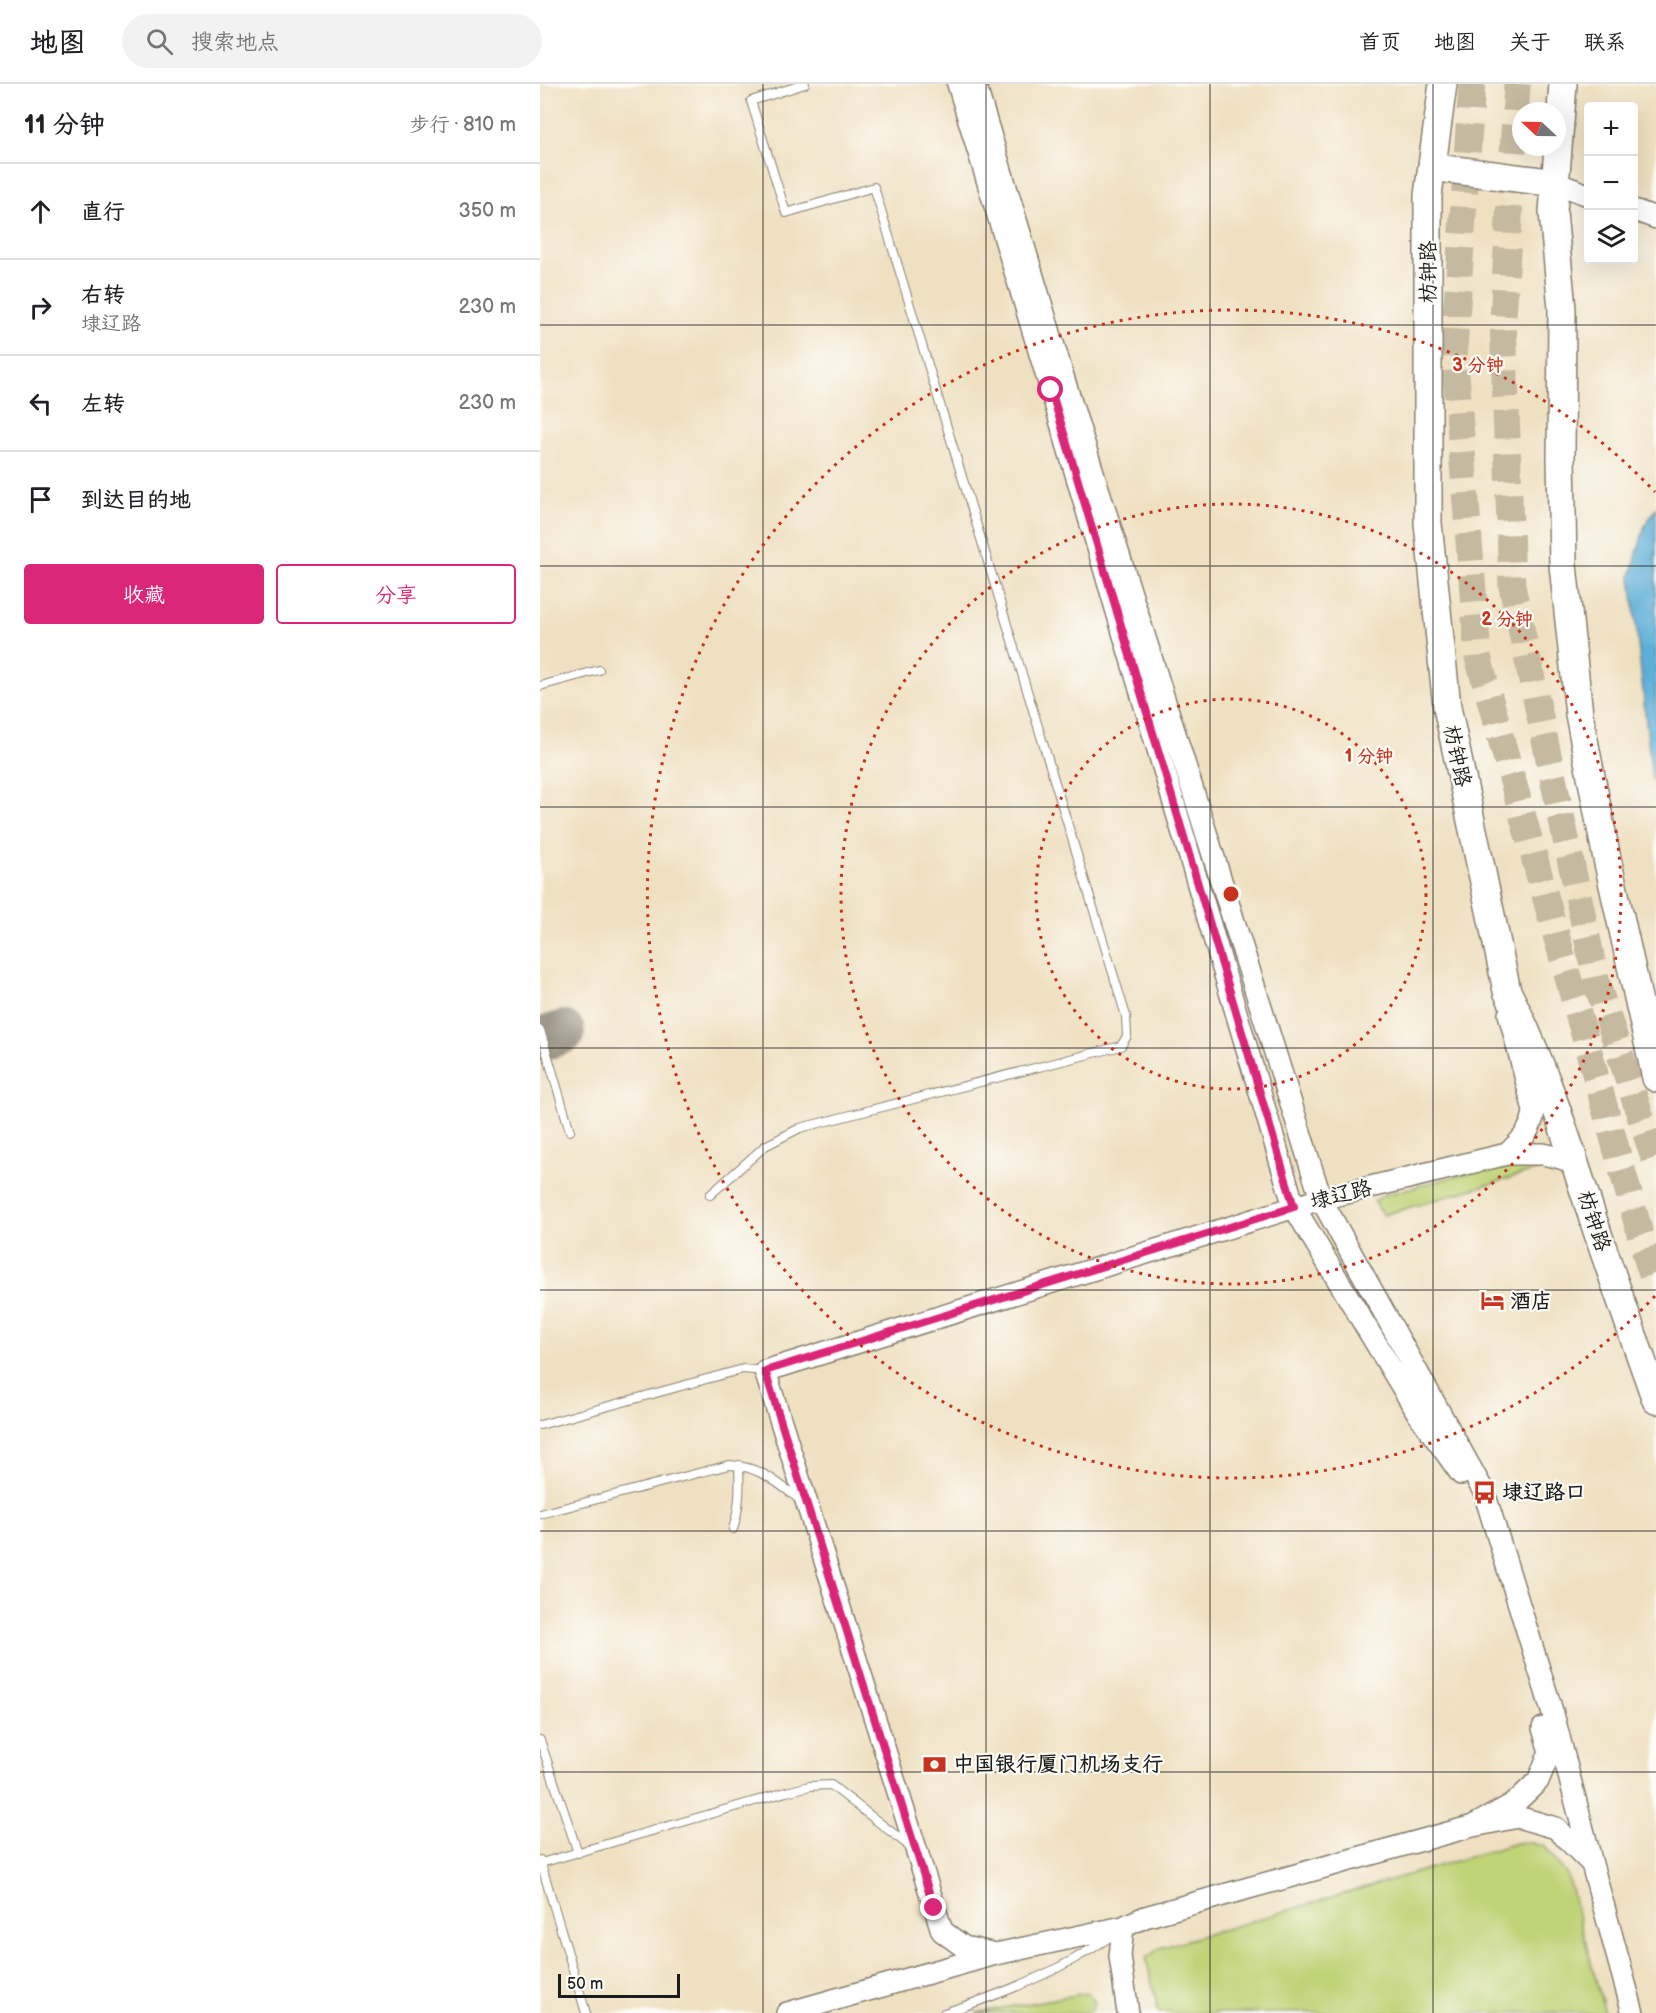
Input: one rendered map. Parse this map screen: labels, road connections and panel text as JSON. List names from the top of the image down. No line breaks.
{"streets":{"highway":["枋钟路"],"main road":["埭辽路"]},"crossings":[["枋钟路","埭辽路"]],"places":{"hotel":["酒店"],"bus stop":["埭辽路口"],"bank":["中国银行厦门机场支行"]},"scale_bar":"50 m","north":"left","page":{"header":"地图","search":"搜索地点","nav":["首页","地图","关于","联系"],"heading":["11 分钟","步行 · 810 m"],"map_buttons":["+","−"],"list":[["直行","350 m"],["右转","埭辽路","230 m"],["左转","230 m"],"到达目的地"],"buttons":["收藏","分享"],"scale":"50 m"},"rings":["3 分钟","2 分钟","1 分钟"]}
